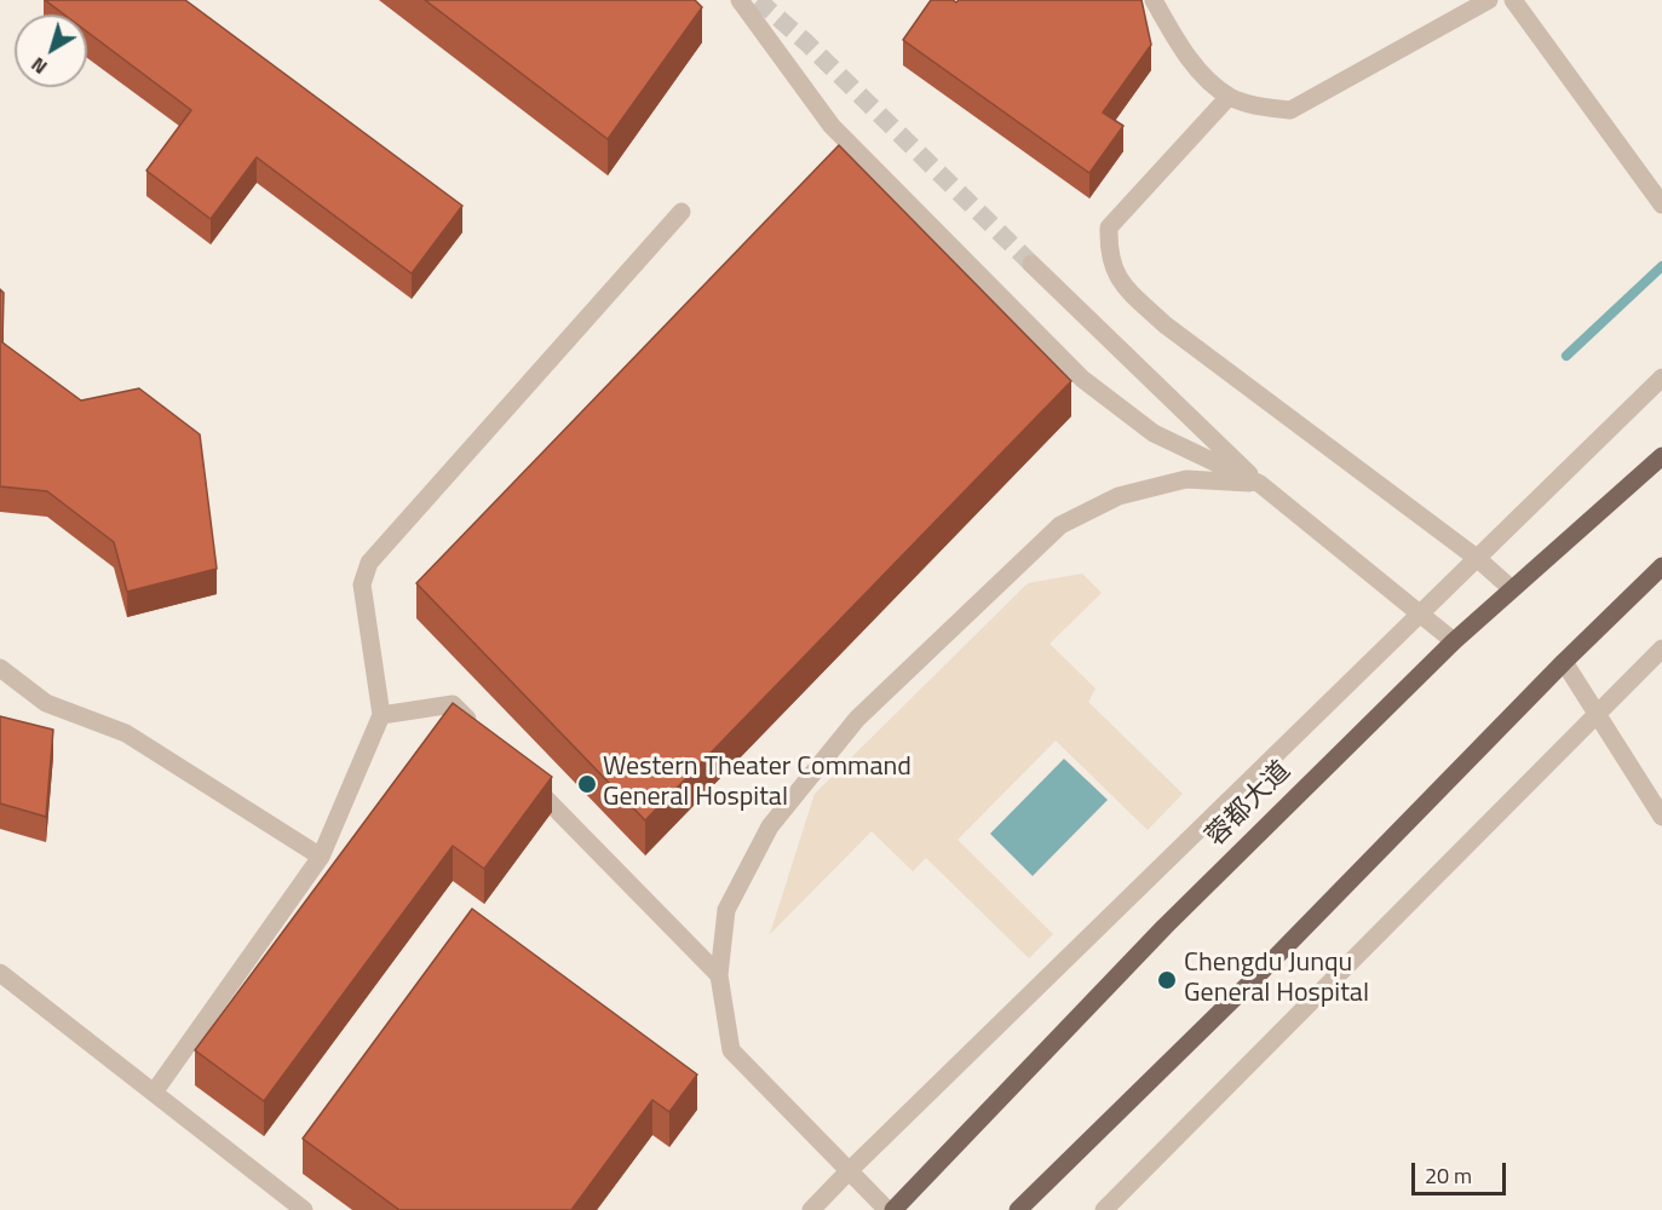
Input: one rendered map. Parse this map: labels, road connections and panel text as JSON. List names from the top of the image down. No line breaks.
{"streets":{"main road":["蓉都大道"]},"places":["Western Theater Command General Hospital","Chengdu Junqu General Hospital"],"scale_bar":"20 m","north":"bottom left"}
